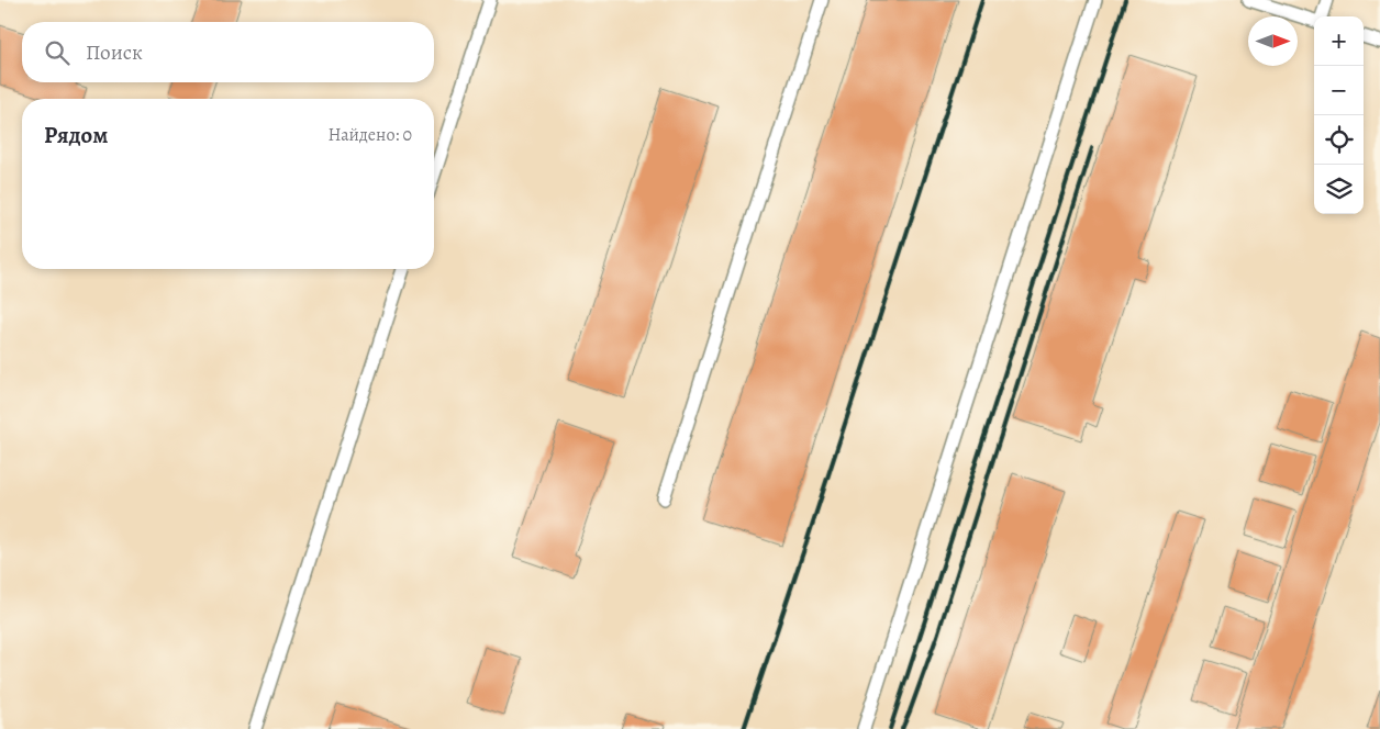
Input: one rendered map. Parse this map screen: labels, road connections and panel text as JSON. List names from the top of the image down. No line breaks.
{"north":"right","page":{"map_buttons":["+","−"],"search":"Поиск","heading":["Рядом","Найдено: 0"]}}
